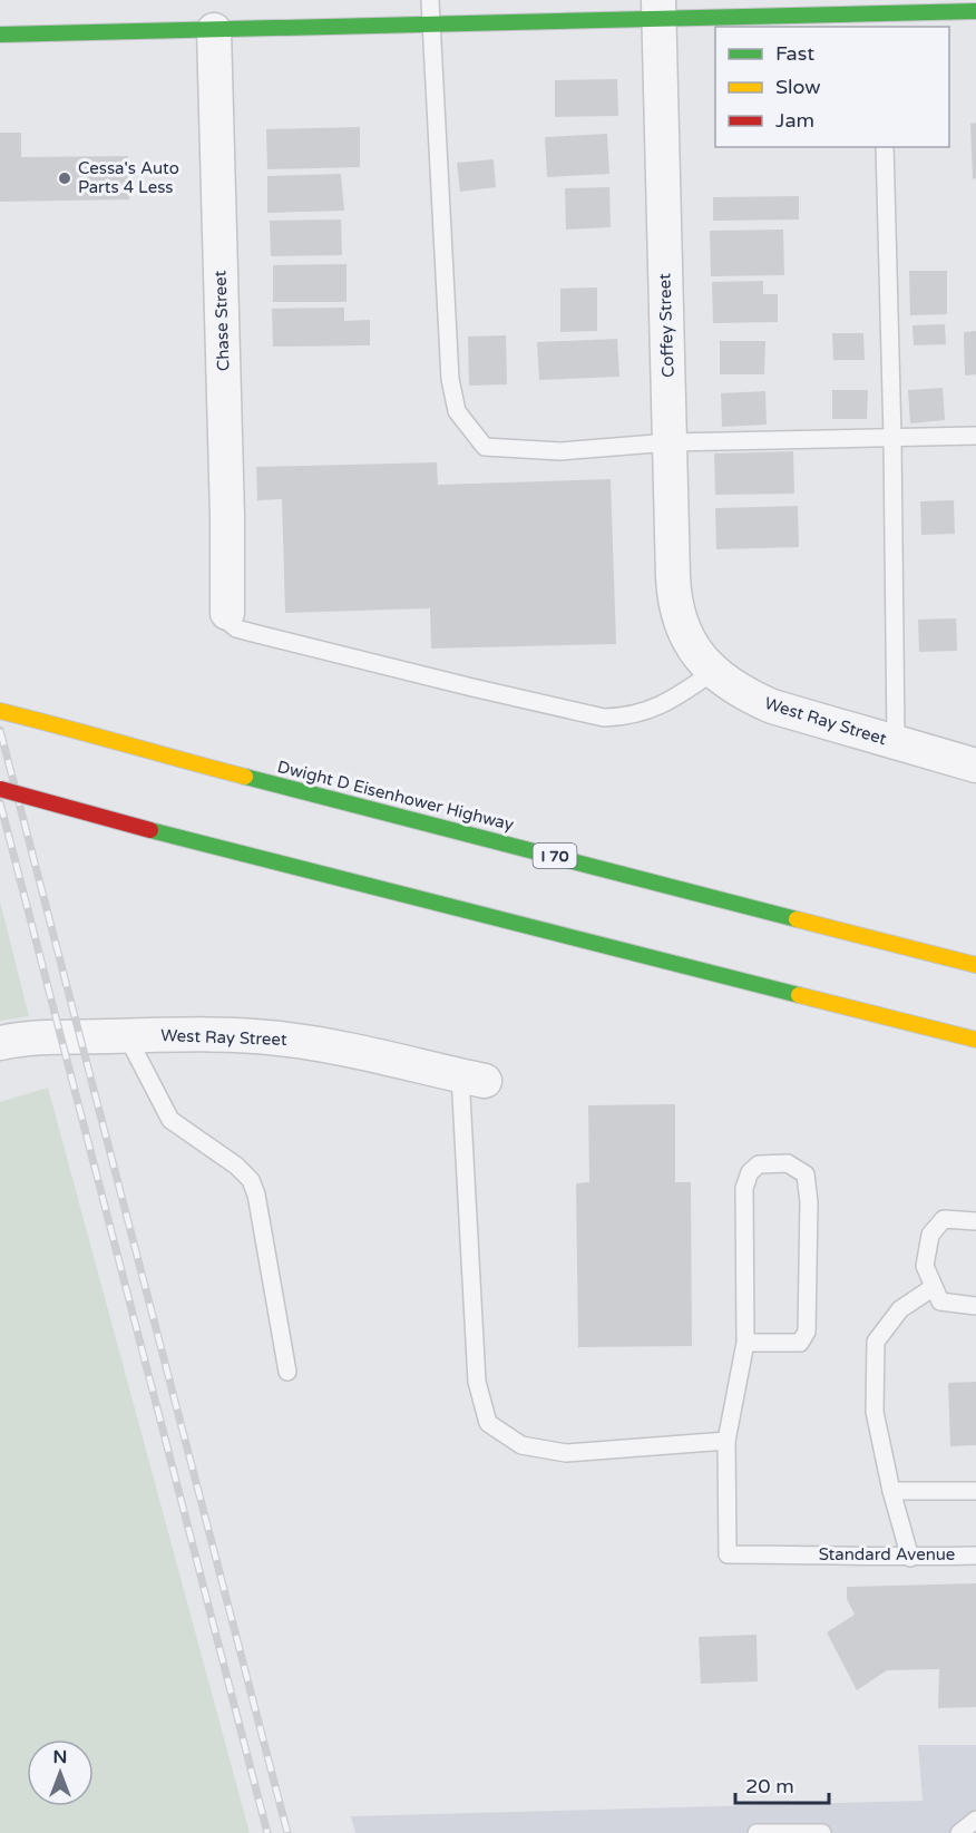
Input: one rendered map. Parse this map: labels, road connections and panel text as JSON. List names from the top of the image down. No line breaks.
{"streets":{"main road":["Dwight D Eisenhower Highway","I 70"],"street":["Chase Street","Coffey Street","West Ray Street"],"lane":["Standard Avenue"]},"crossings":[["Coffey Street","West Ray Street"]],"places":["Cessa's Auto Parts 4 Less"],"legend":["Fast","Slow","Jam"],"scale_bar":"20 m","north":"top"}
